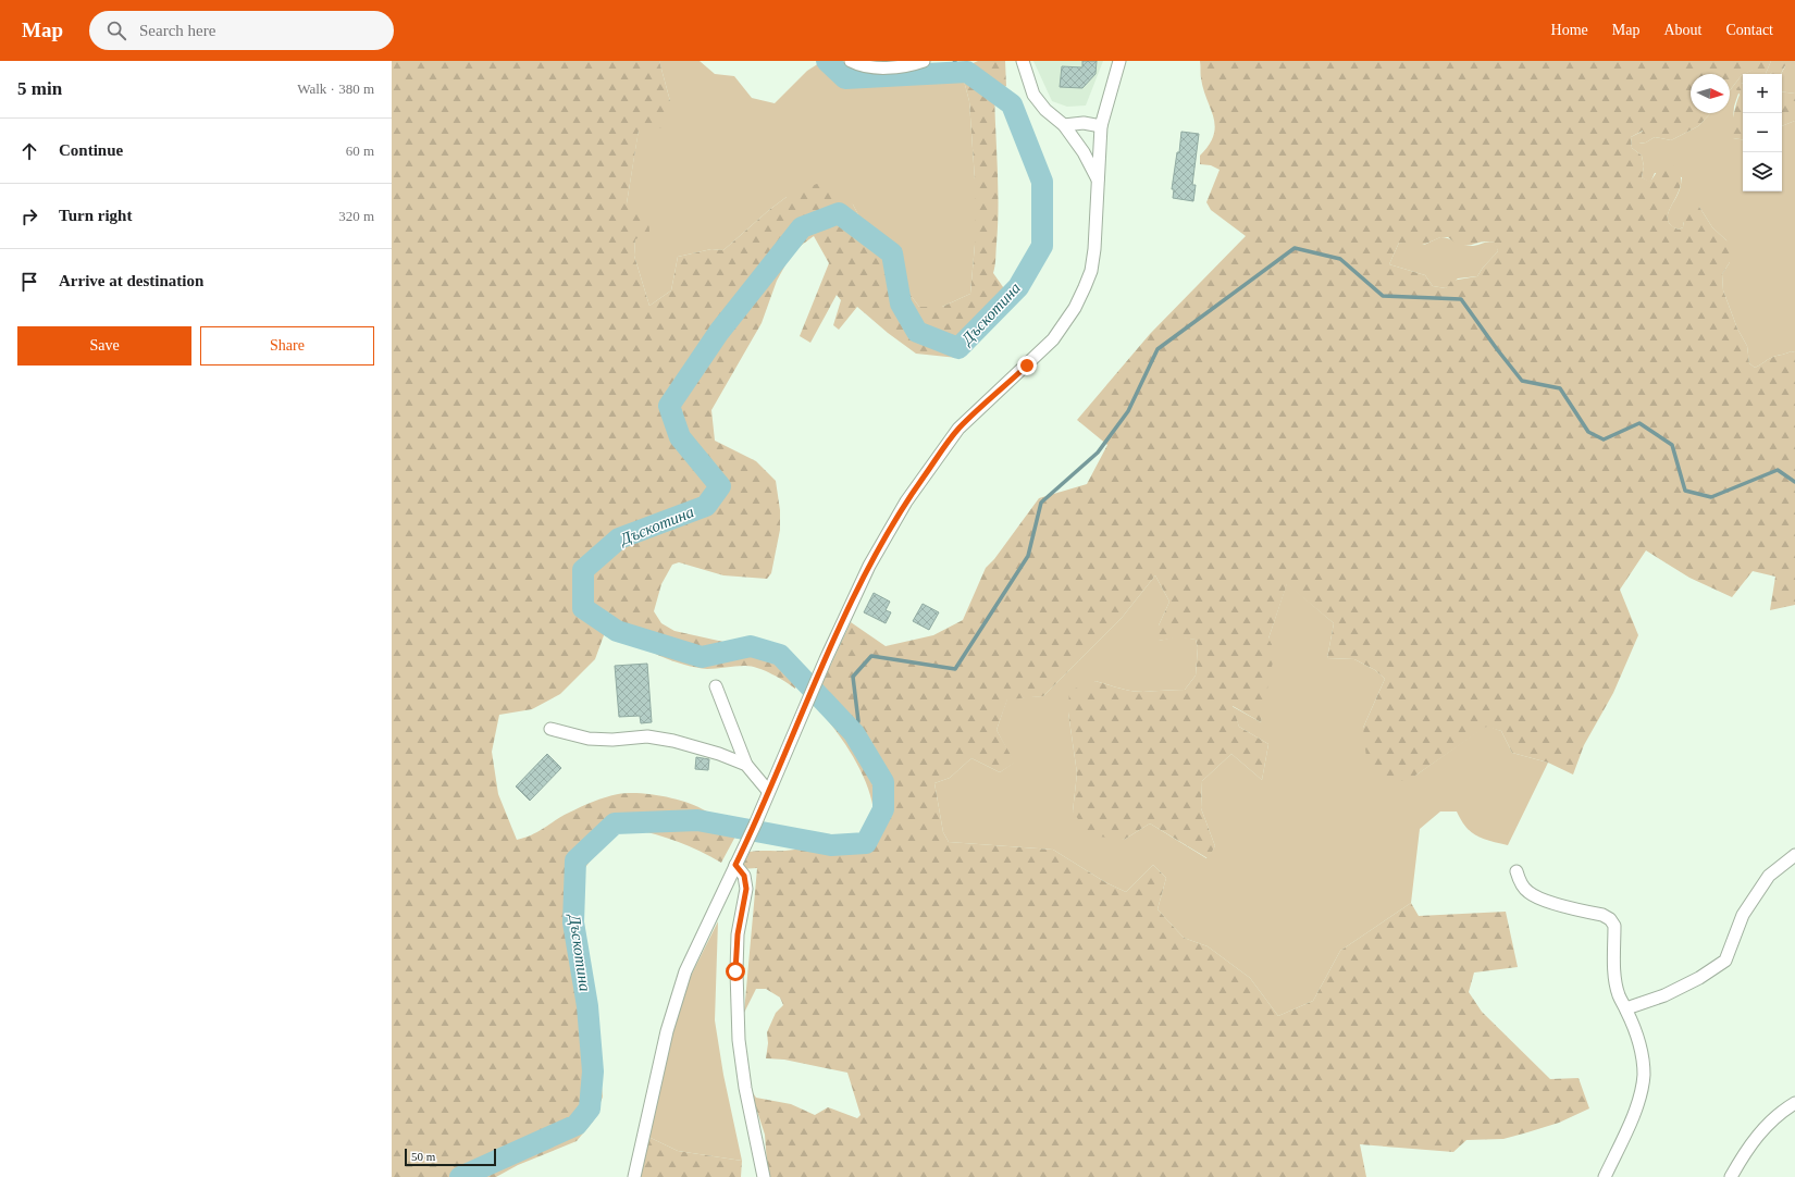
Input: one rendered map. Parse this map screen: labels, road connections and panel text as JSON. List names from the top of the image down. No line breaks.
{"water":["Дъскотина"],"scale_bar":"50 m","north":"right","page":{"header":"Map","search":"Search here","nav":["Home","Map","About","Contact"],"heading":["5 min","Walk · 380 m"],"map_buttons":["+","−"],"list":[["Continue","60 m"],["Turn right","320 m"],"Arrive at destination"],"buttons":["Save","Share"],"scale":"50 m"}}
